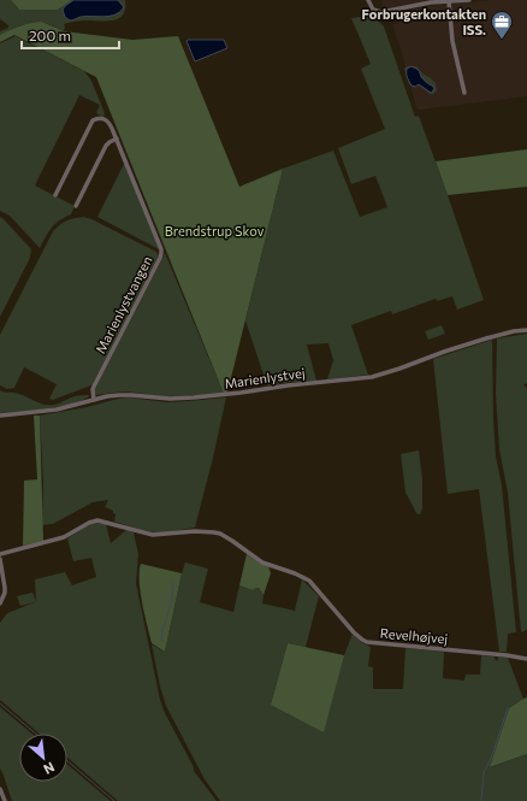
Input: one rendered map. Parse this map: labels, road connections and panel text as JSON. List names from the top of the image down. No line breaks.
{"streets":{"street":["Marienlystvangen","Marienlystvej","Revelhøjvej"]},"crossings":[["Marienlystvangen","Marienlystvej"]],"parks":["Brendstrup Skov"],"places":{"office":["Forbrugerkontakten ISS."]},"scale_bar":"200 m","north":"bottom right"}
